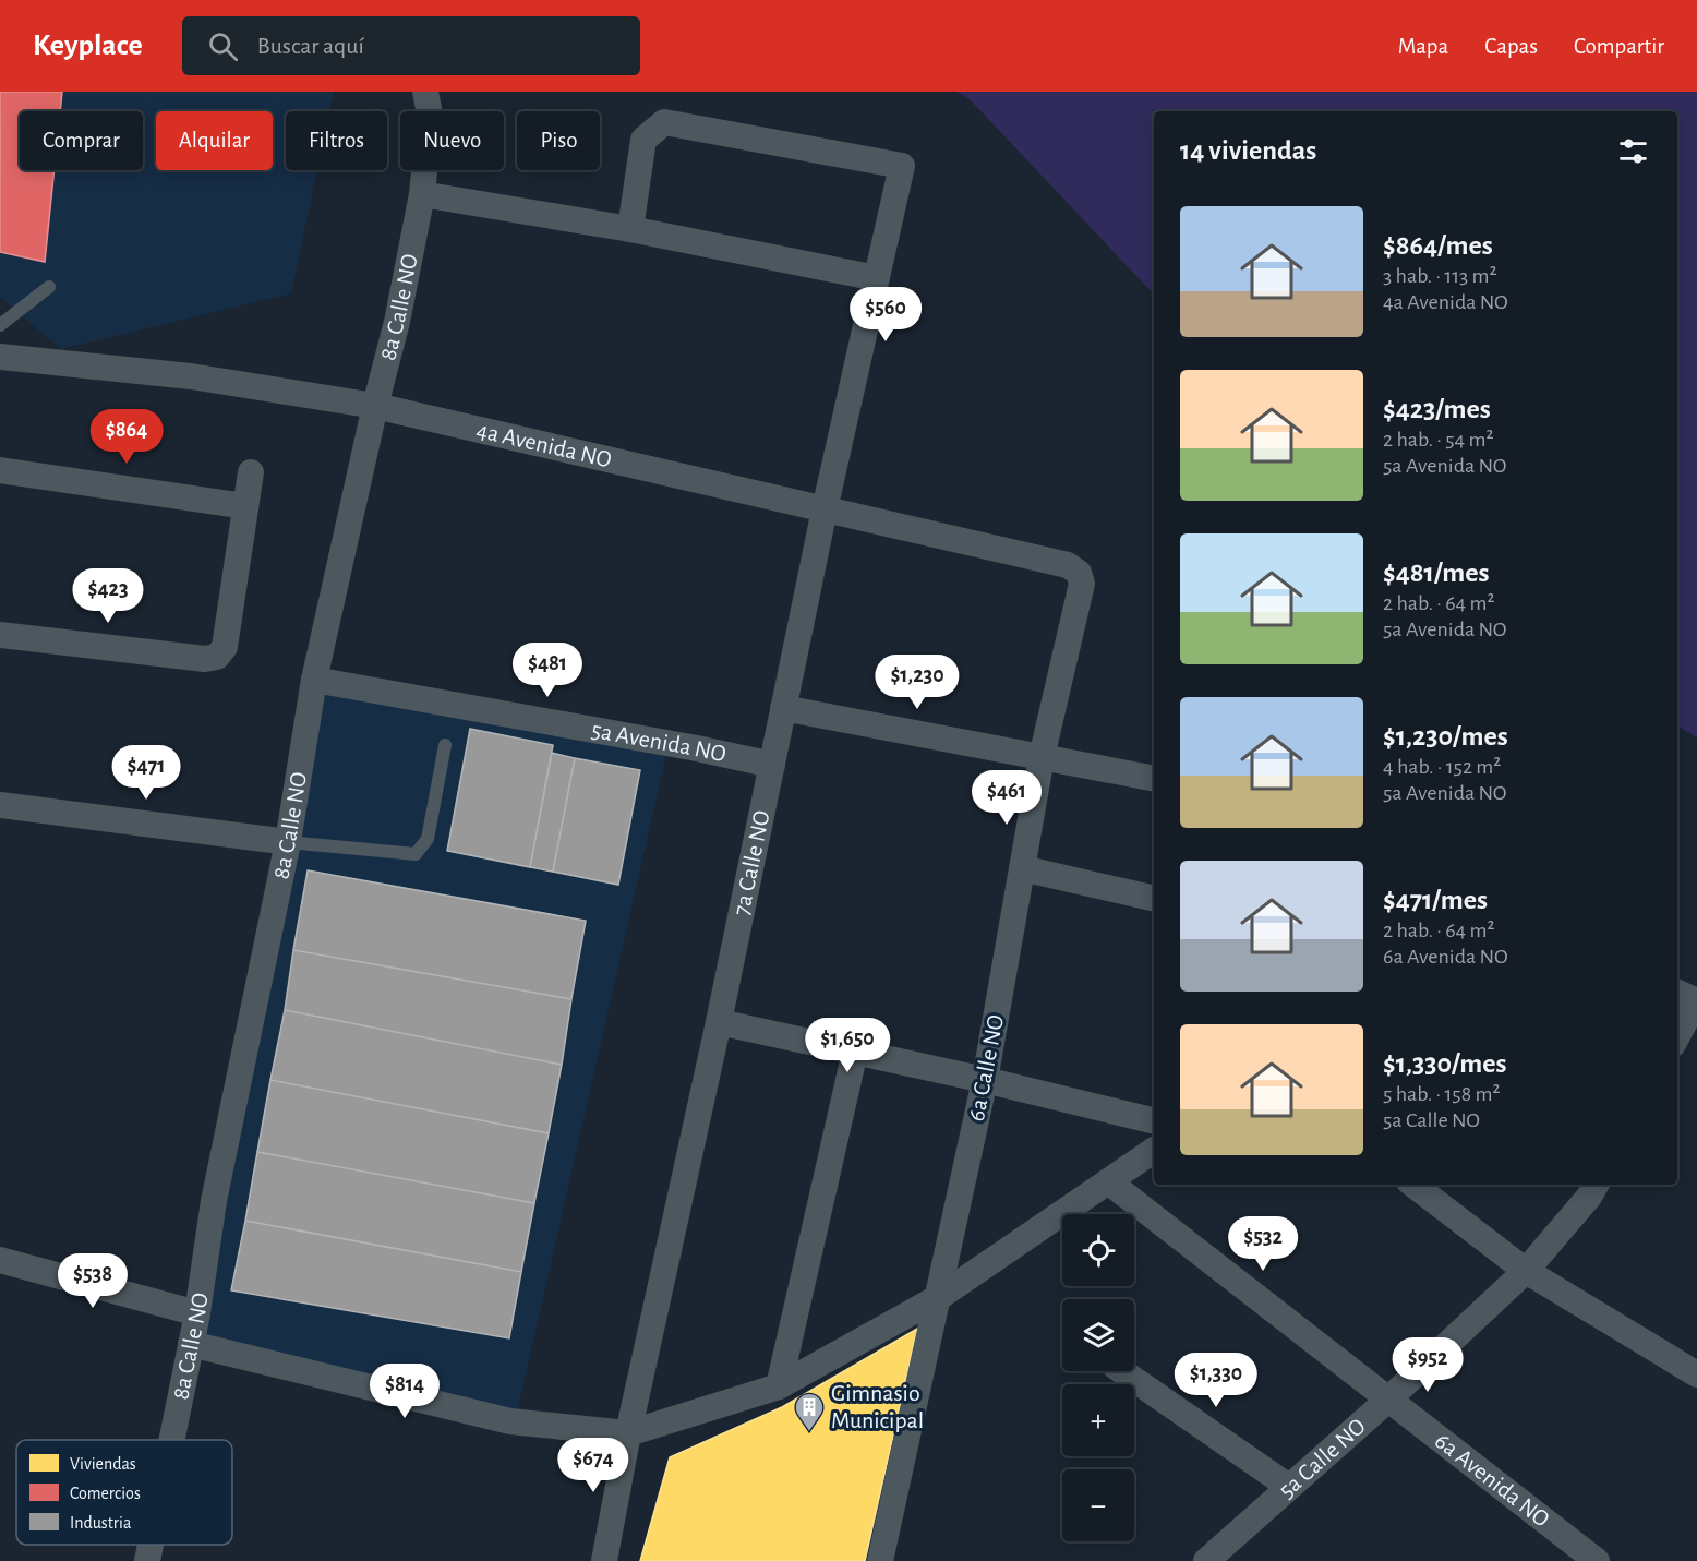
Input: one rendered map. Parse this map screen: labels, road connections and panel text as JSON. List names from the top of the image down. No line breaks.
{"streets":{"street":["8a Calle NO","4a Avenida NO","5a Avenida NO","7a Calle NO","6a Calle NO","5a Calle NO","6a Avenida NO"]},"crossings":[["8a Calle NO","4a Avenida NO"],["8a Calle NO","5a Avenida NO"],["4a Avenida NO","7a Calle NO"],["4a Avenida NO","6a Calle NO"],["5a Avenida NO","7a Calle NO"],["5a Calle NO","6a Avenida NO"]],"places":{"building":["Gimnasio Municipal"]},"legend":["Viviendas","Comercios","Industria"],"page":{"header":"Keyplace","search":"Buscar aquí","nav":["Mapa","Capas","Compartir"],"chip":["Comprar","Alquilar","Filtros","Nuevo","Piso"],"heading":"14 viviendas","list":[{"name":"$864/mes","note":"3 hab. · 113 m² · 4a Avenida NO"},{"name":"$423/mes","note":"2 hab. · 54 m² · 5a Avenida NO"},{"name":"$481/mes","note":"2 hab. · 64 m² · 5a Avenida NO"},{"name":"$1,230/mes","note":"4 hab. · 152 m² · 5a Avenida NO"},{"name":"$471/mes","note":"2 hab. · 64 m² · 6a Avenida NO"},{"name":"$1,330/mes","note":"5 hab. · 158 m² · 5a Calle NO"}],"price":["$560","$864","$423","$481","$1,230","$471","$461","$1,650","$532","$538","$952","$1,330","$814","$674"],"map_buttons":["+","−"]}}
